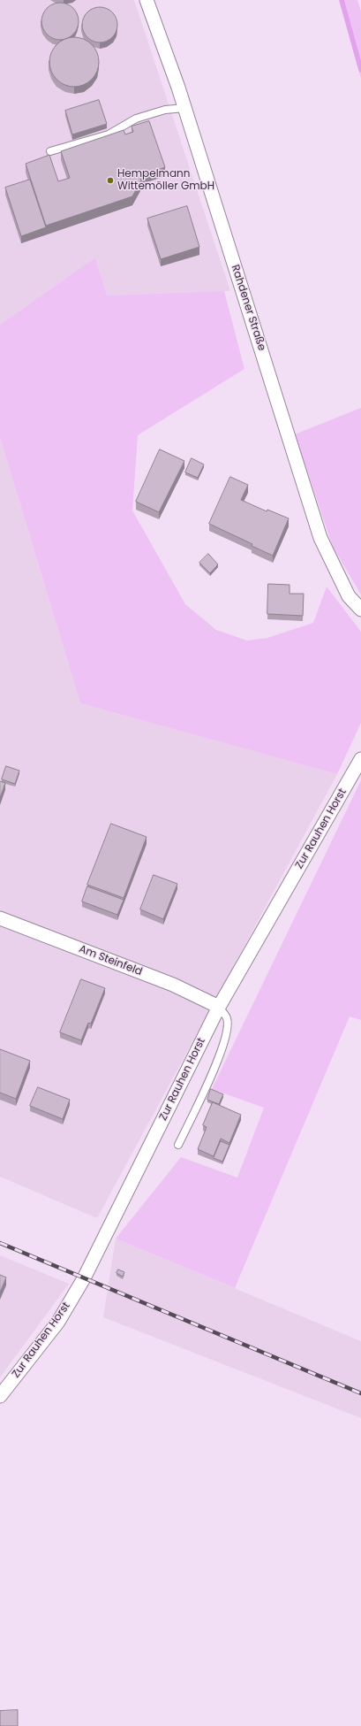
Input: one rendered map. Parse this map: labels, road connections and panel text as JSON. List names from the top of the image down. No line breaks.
{"streets":{"street":["Rahdener Straße","Zur Rauhen Horst","Am Steinfeld"]},"crossings":[["Zur Rauhen Horst","Am Steinfeld"]],"places":["Hempelmann Wittemöller GmbH"]}
